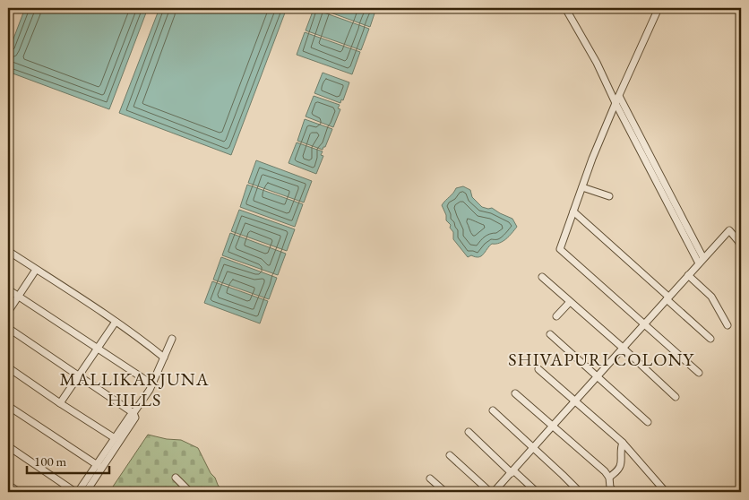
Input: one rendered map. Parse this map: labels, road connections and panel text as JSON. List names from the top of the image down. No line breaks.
{"districts":["SHIVAPURI COLONY","MALLIKARJUNA HILLS"],"scale_bar":"100 m"}
